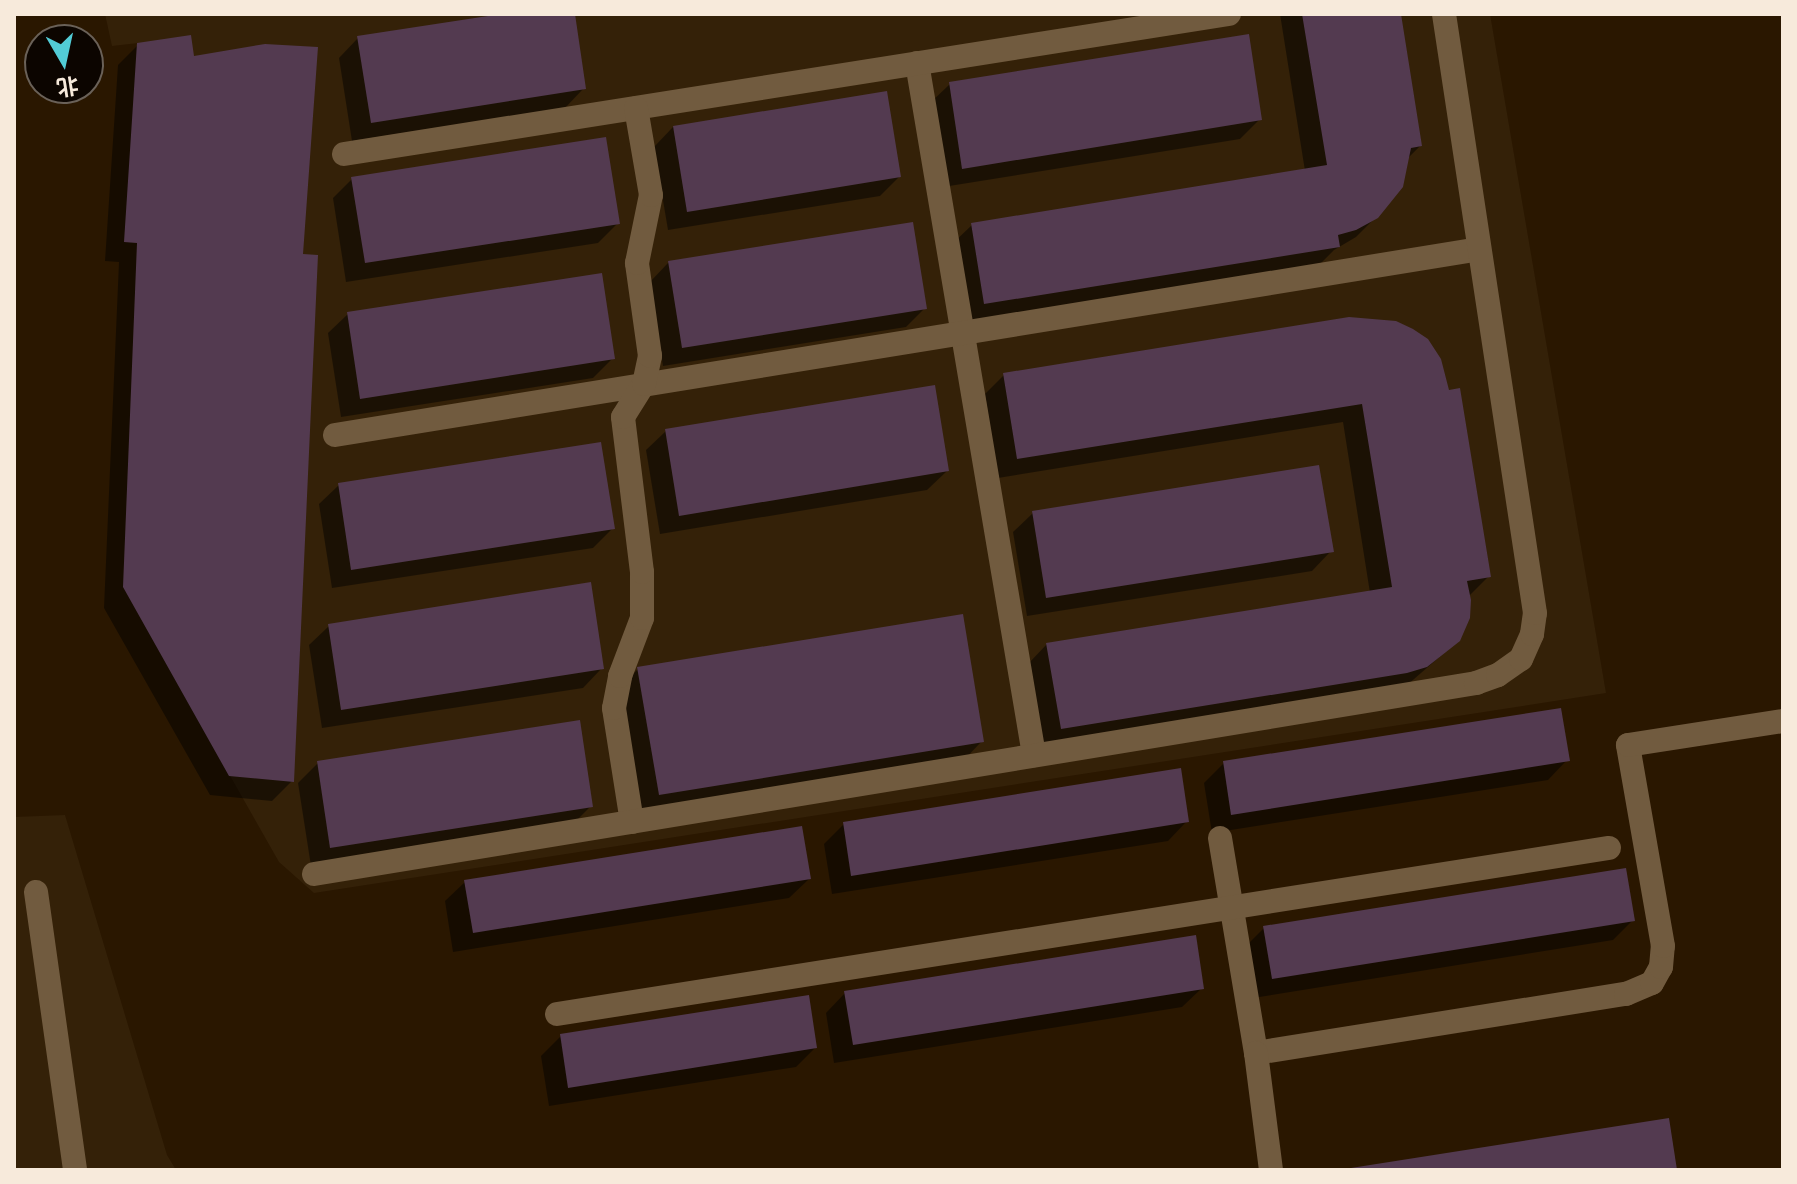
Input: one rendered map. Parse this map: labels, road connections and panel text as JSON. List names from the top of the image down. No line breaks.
{"north":"bottom"}
